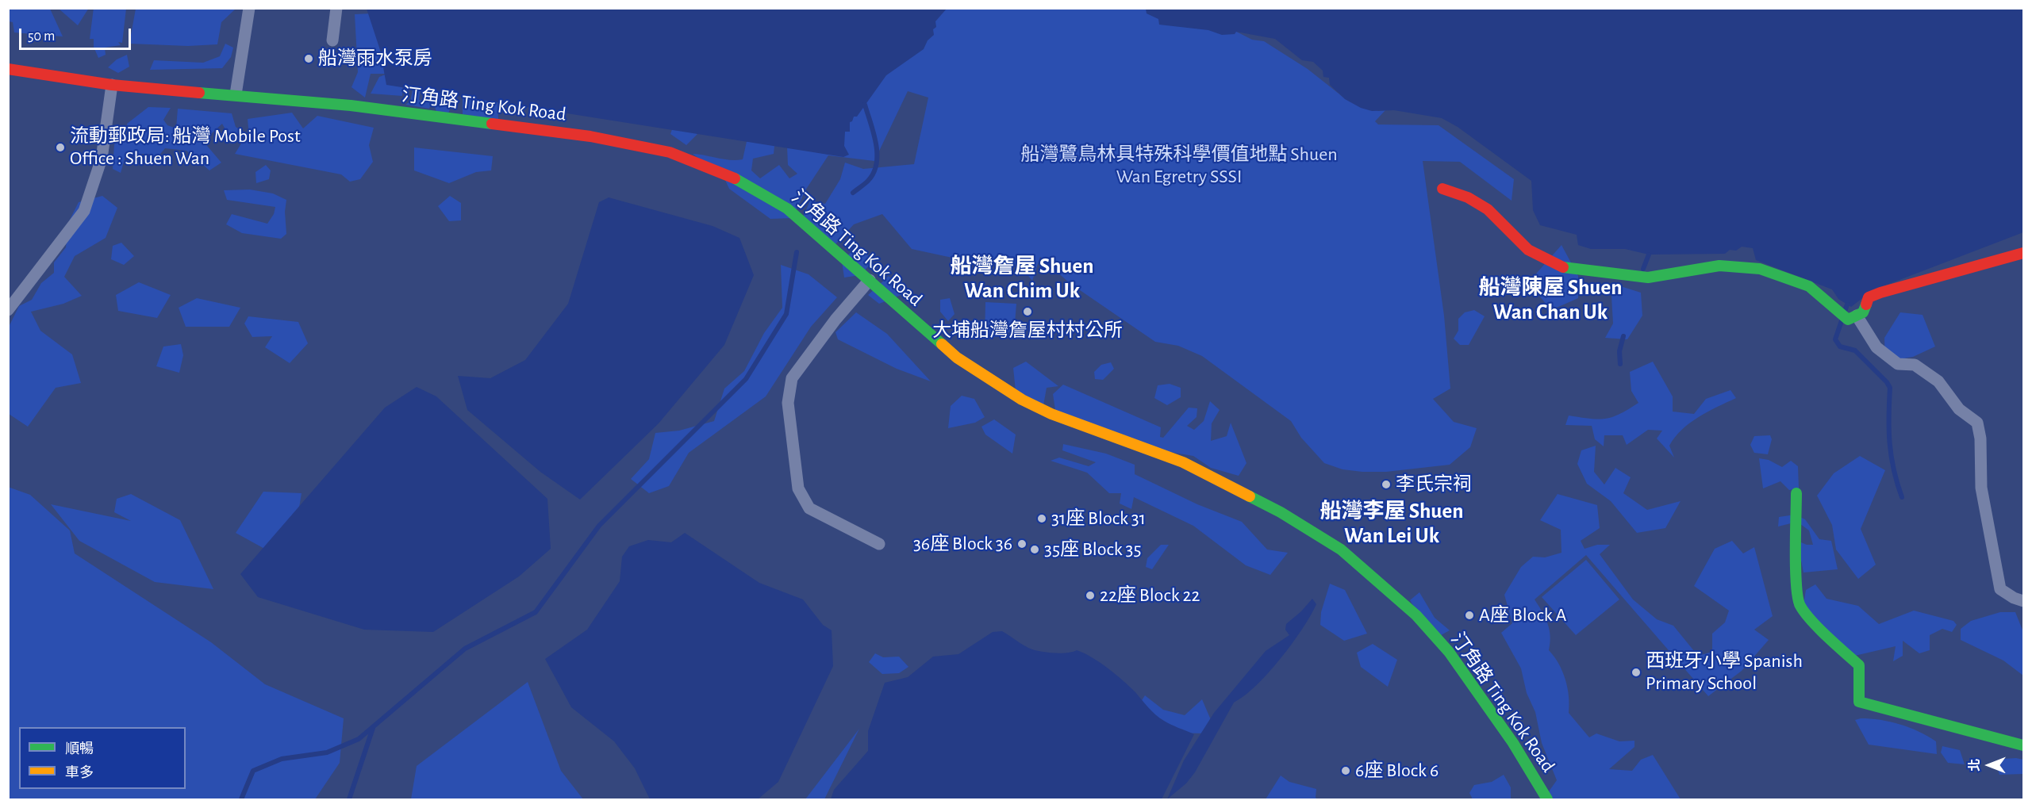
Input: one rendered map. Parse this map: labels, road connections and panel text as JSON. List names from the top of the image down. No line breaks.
{"streets":{"main road":["汀角路 Ting Kok Road"]},"districts":["船灣詹屋 Shuen Wan Chim Uk","船灣陳屋 Shuen Wan Chan Uk","船灣李屋 Shuen Wan Lei Uk"],"parks":["船灣鷺鳥林具特殊科學價值地點 Shuen Wan Egretry SSSI"],"places":["船灣雨水泵房","流動郵政局: 船灣 Mobile Post Office : Shuen Wan","大埔船灣詹屋村村公所","李氏宗祠","31座 Block 31","36座 Block 36","35座 Block 35","22座 Block 22","A座 Block A","西班牙小學 Spanish Primary School","6座 Block 6"],"legend":["順暢","車多"],"scale_bar":"50 m","north":"left"}
